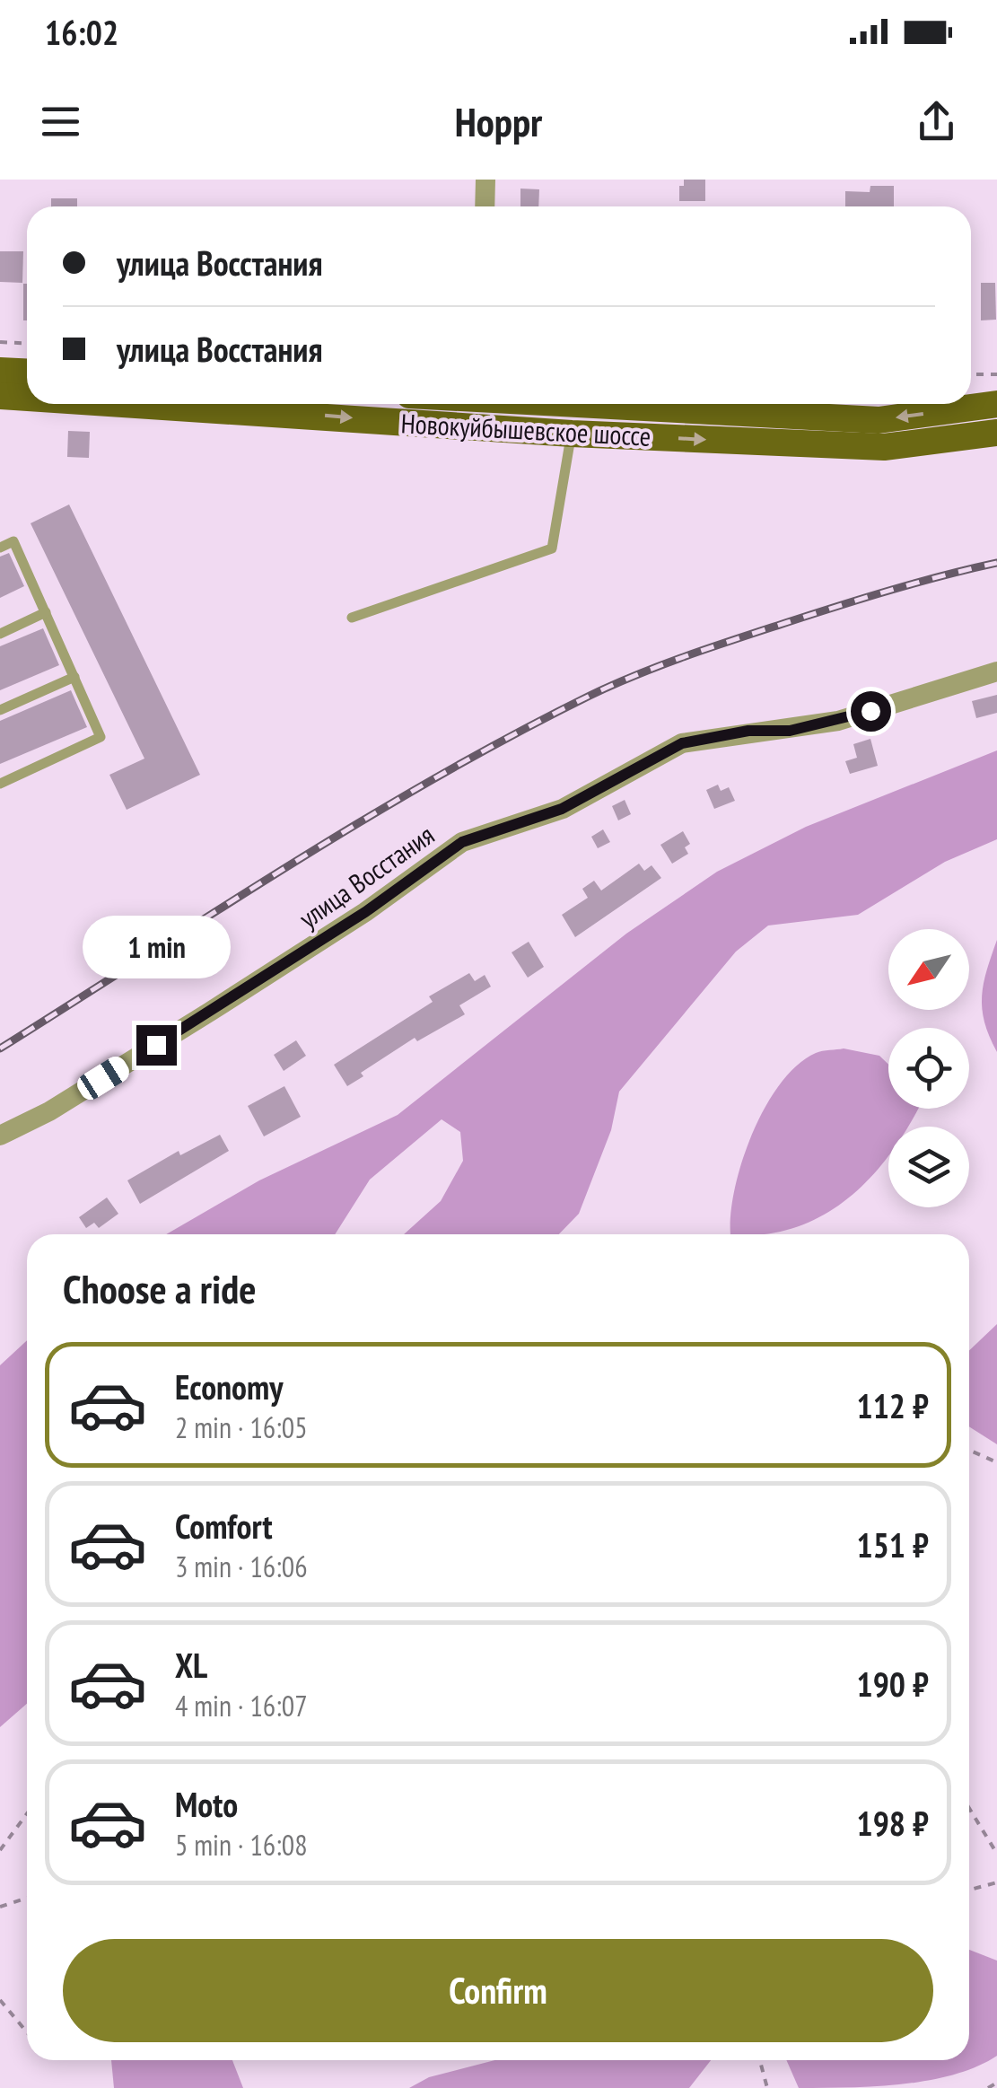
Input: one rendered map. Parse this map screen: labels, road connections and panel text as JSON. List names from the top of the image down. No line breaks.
{"streets":{"main road":["Новокуйбышевское шоссе"],"street":["улица Восстания"]},"north":"bottom left","page":{"status":"16:02","header":"Hoppr","banner":["улица Восстания","улица Восстания"],"bubble":"1 min","heading":"Choose a ride","list":[{"name":"Economy","note":"2 min · 16:05","value":"112 ₽"},{"name":"Comfort","note":"3 min · 16:06","value":"151 ₽"},{"name":"XL","note":"4 min · 16:07","value":"190 ₽"},{"name":"Moto","note":"5 min · 16:08","value":"198 ₽"}],"buttons":"Confirm"}}
